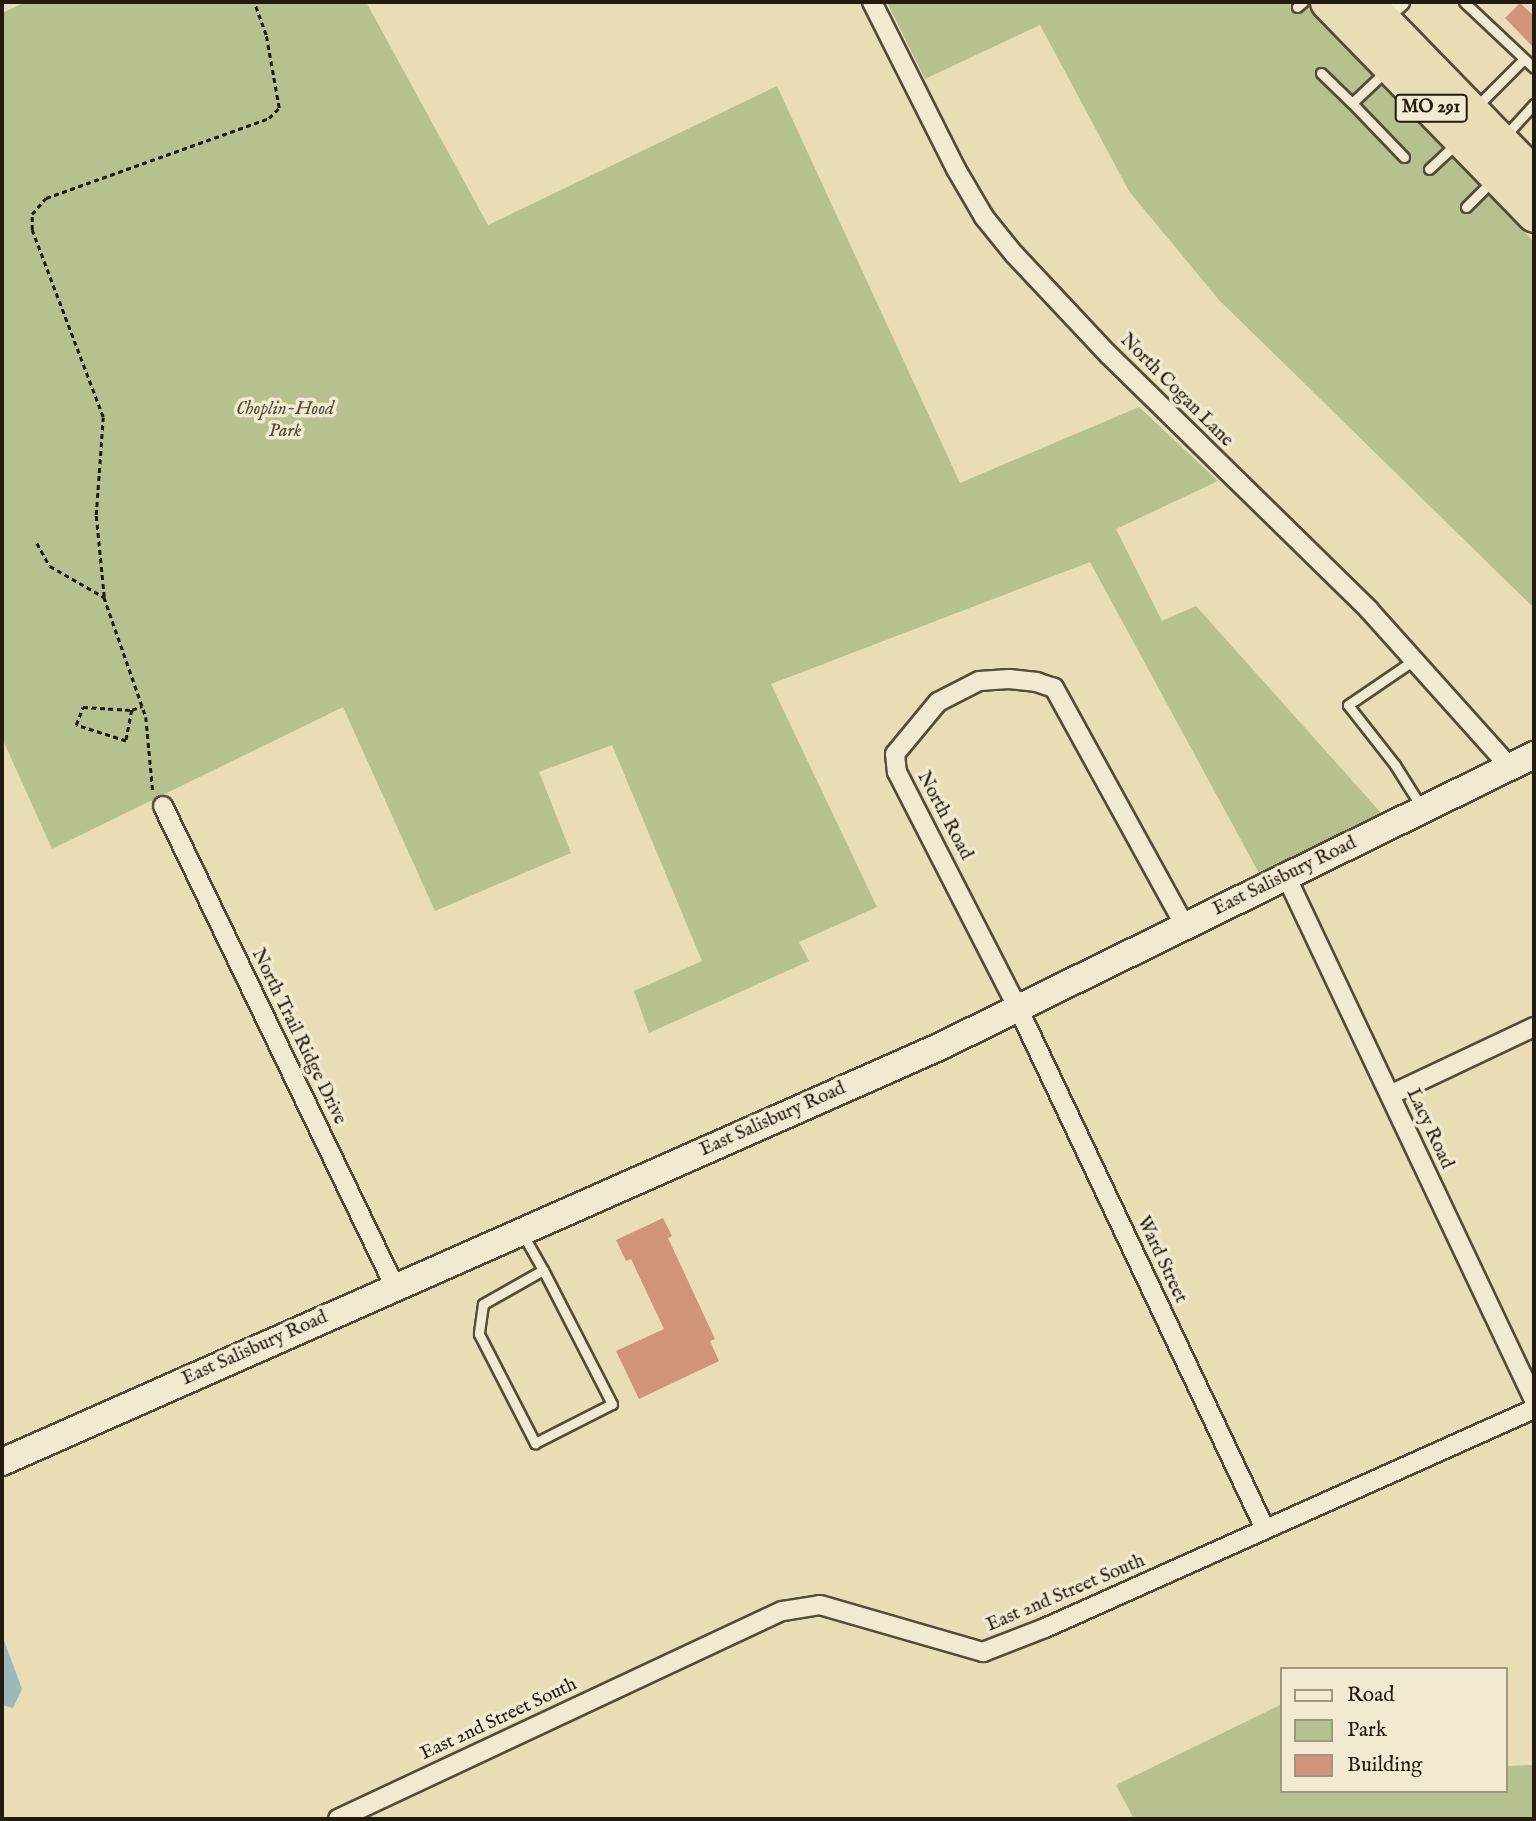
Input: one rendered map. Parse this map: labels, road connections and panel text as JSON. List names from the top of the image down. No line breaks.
{"streets":{"highway":["MO 291"],"main road":["East Salisbury Road"],"street":["North Cogan Lane","North Road","North Trail Ridge Drive","Lacy Road","Ward Street","East 2nd Street South"]},"crossings":[["North Cogan Lane","East Salisbury Road"],["North Road","East Salisbury Road"],["North Road","Ward Street"],["East Salisbury Road","North Trail Ridge Drive"],["East Salisbury Road","Lacy Road"],["East Salisbury Road","Ward Street"],["Ward Street","East 2nd Street South"]],"parks":["Choplin-Hood Park"],"legend":["Road","Park","Building"]}
